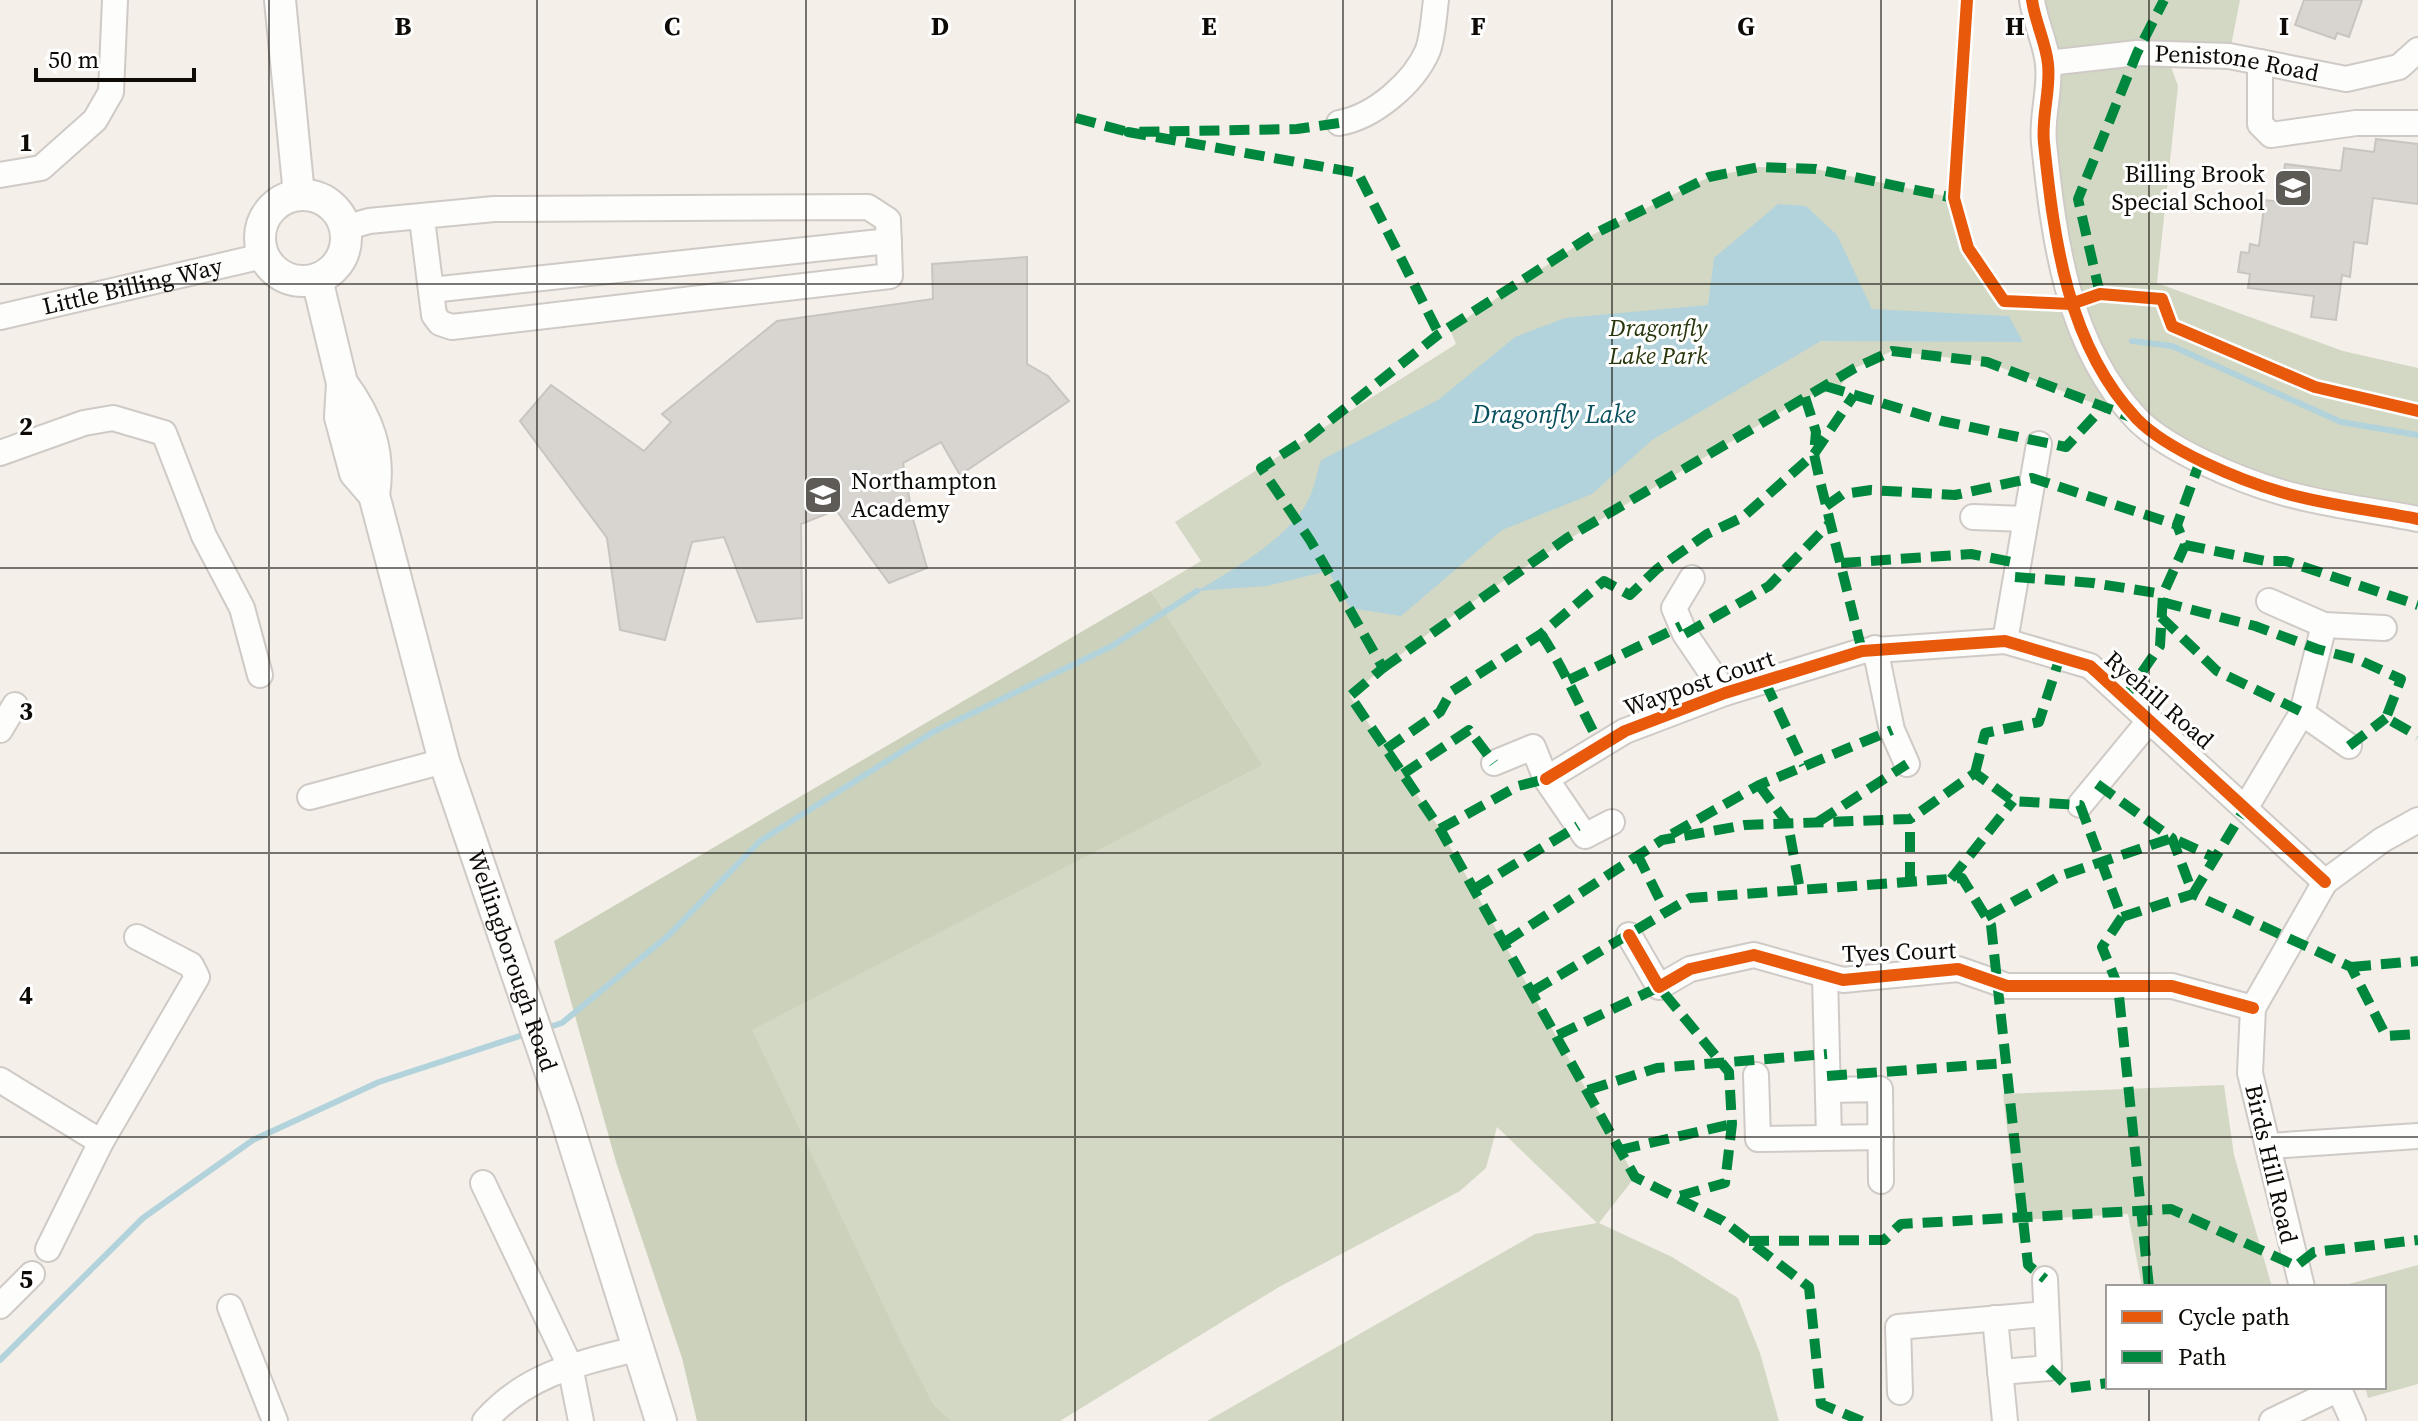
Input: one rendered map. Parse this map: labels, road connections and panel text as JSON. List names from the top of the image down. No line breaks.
{"streets":{"main road":["Wellingborough Road"],"street":["Penistone Road","Little Billing Way","Waypost Court","Ryehill Road","Tyes Court","Birds Hill Road"]},"crossings":[["Little Billing Way","Wellingborough Road"],["Waypost Court","Ryehill Road"],["Ryehill Road","Birds Hill Road"],["Tyes Court","Birds Hill Road"]],"water":["Dragonfly Lake"],"parks":["Dragonfly Lake Park"],"places":{"school or university":["Billing Brook Special School","Northampton Academy"]},"legend":["Cycle path","Path"],"scale_bar":"50 m","grid":{"columns":["B","C","D","E","F","G","H","I"],"rows":["1","2","3","4","5"]}}
